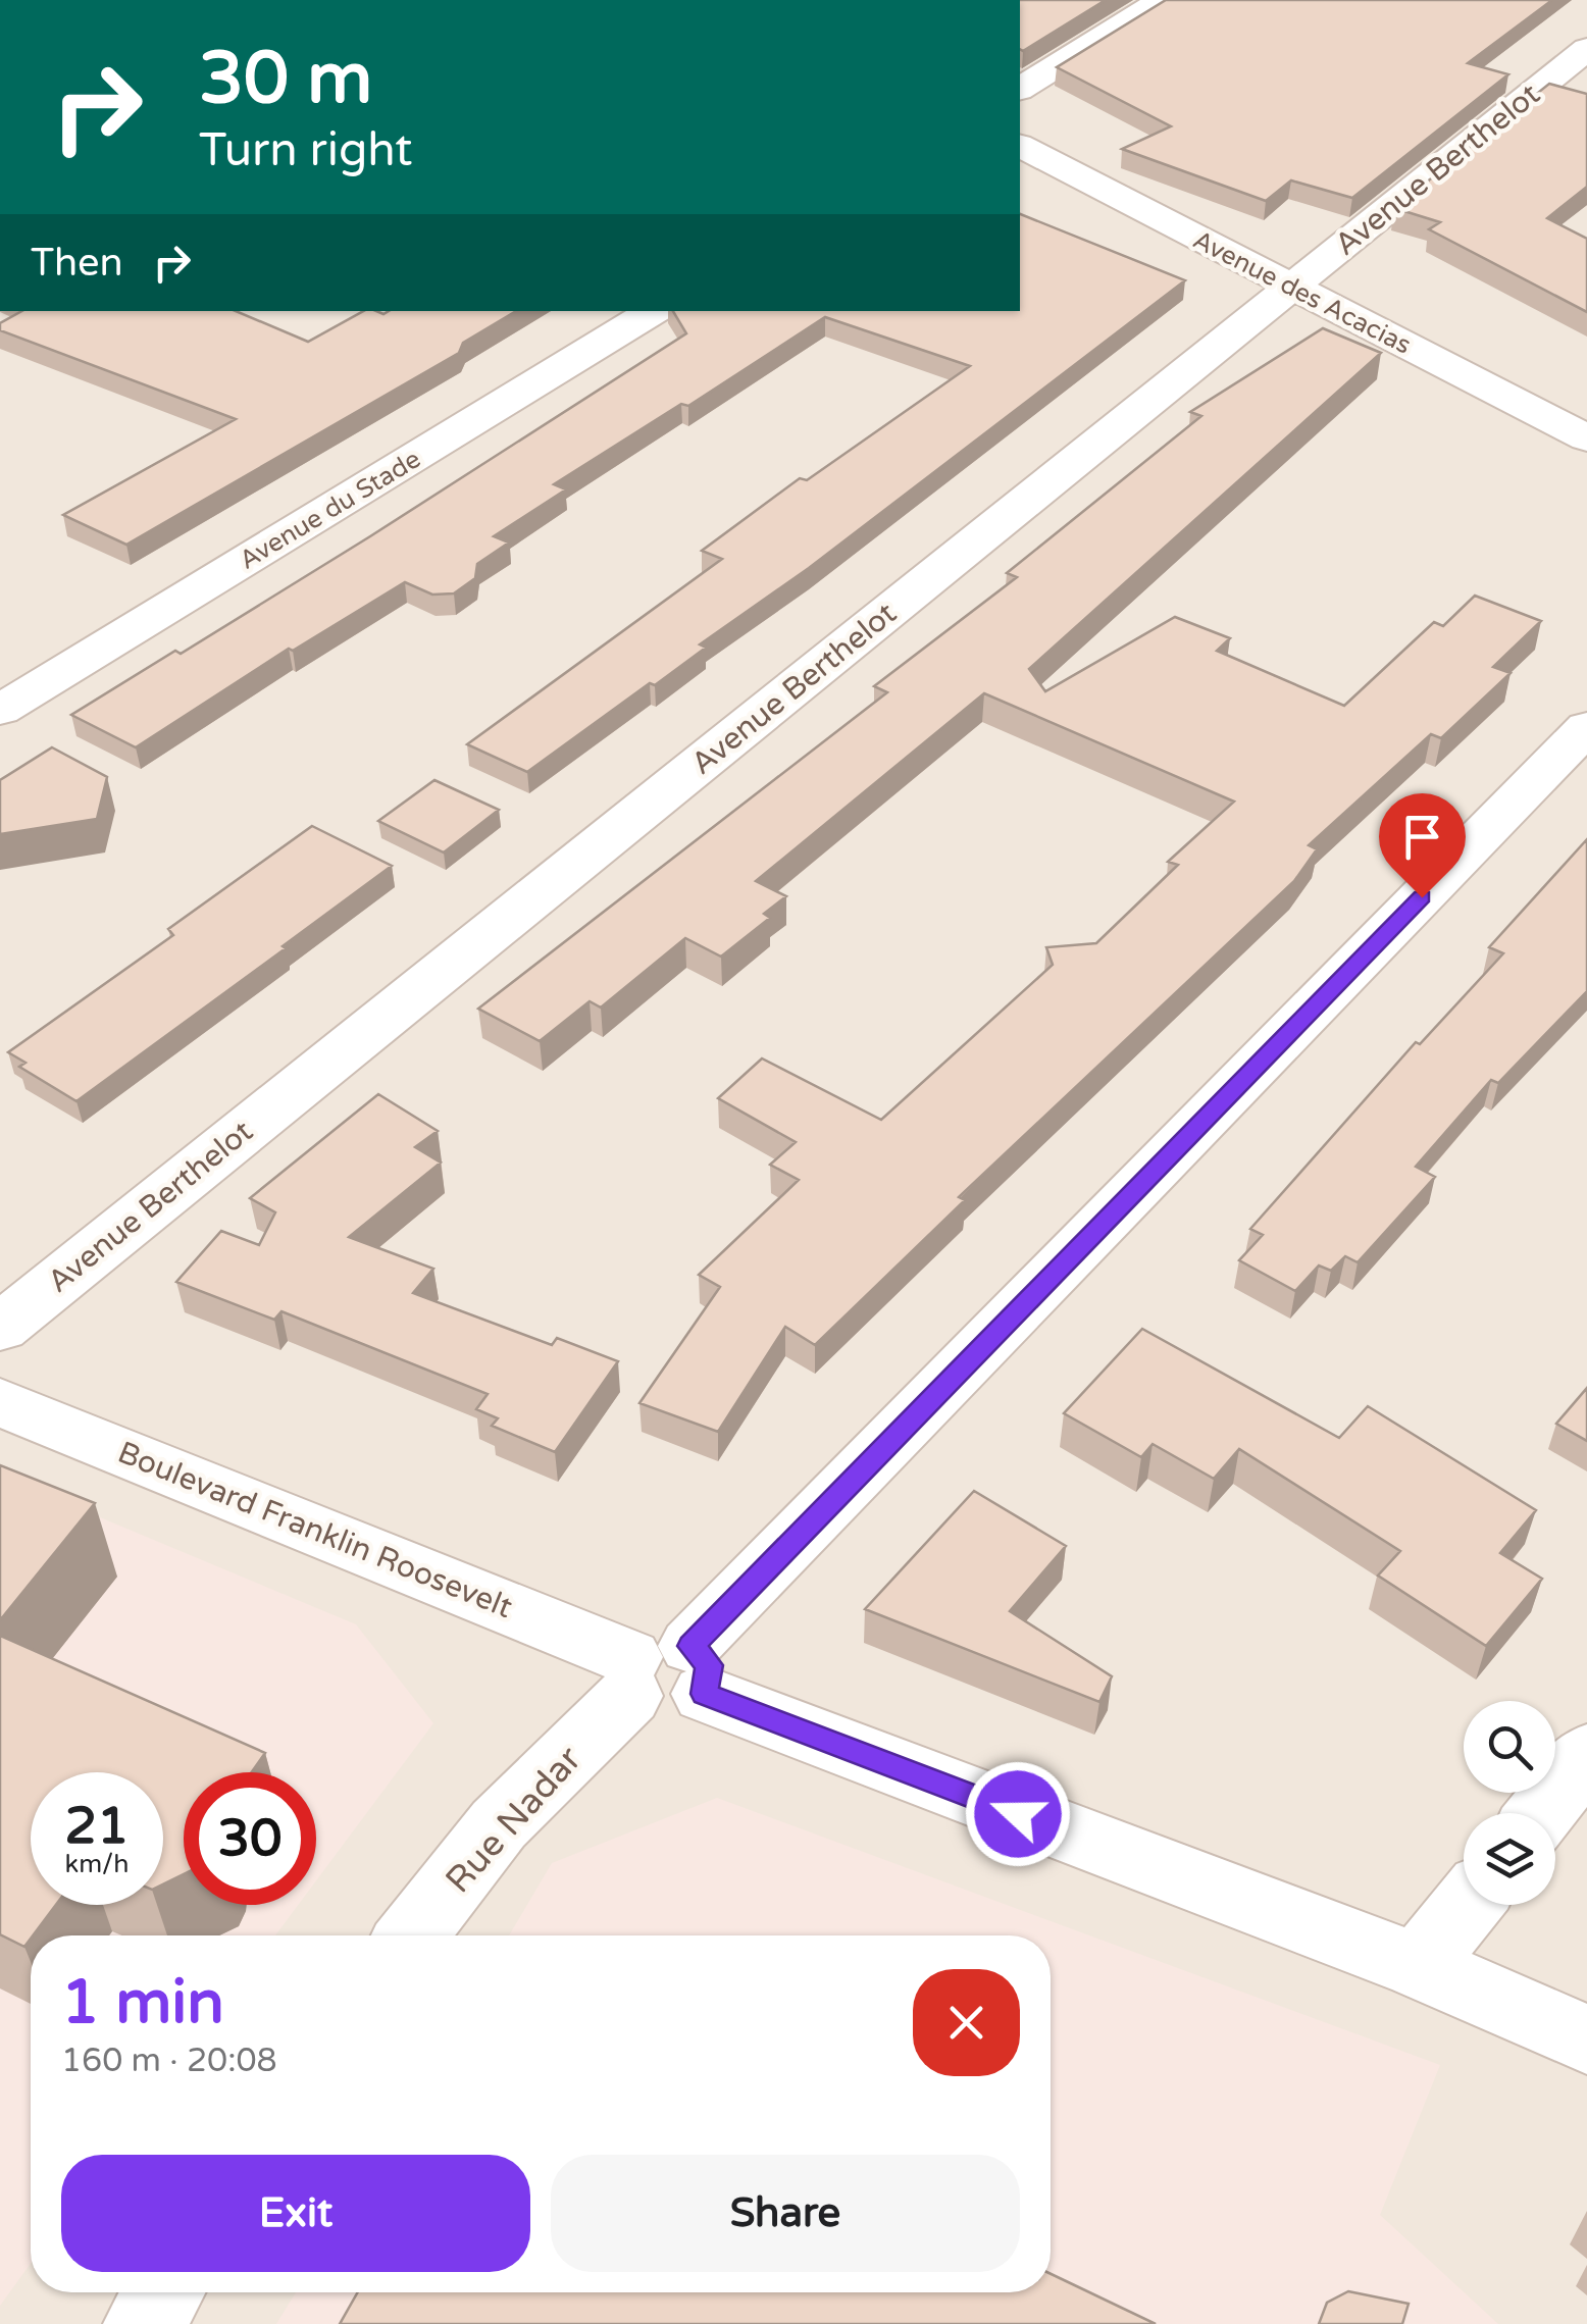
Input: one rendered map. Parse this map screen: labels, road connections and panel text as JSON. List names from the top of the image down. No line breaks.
{"streets":{"street":["Avenue Berthelot","Avenue des Acacias","Avenue du Stade","Boulevard Franklin Roosevelt","Rue Nadar"]},"crossings":[["Avenue Berthelot","Avenue des Acacias"],["Boulevard Franklin Roosevelt","Rue Nadar"]],"page":{"turn":["30 m","Turn right"],"then":"Then","speed":"21 km/h","limit":"30","heading":["1 min","160 m · 20:08"],"buttons":["Exit","Share"]}}
